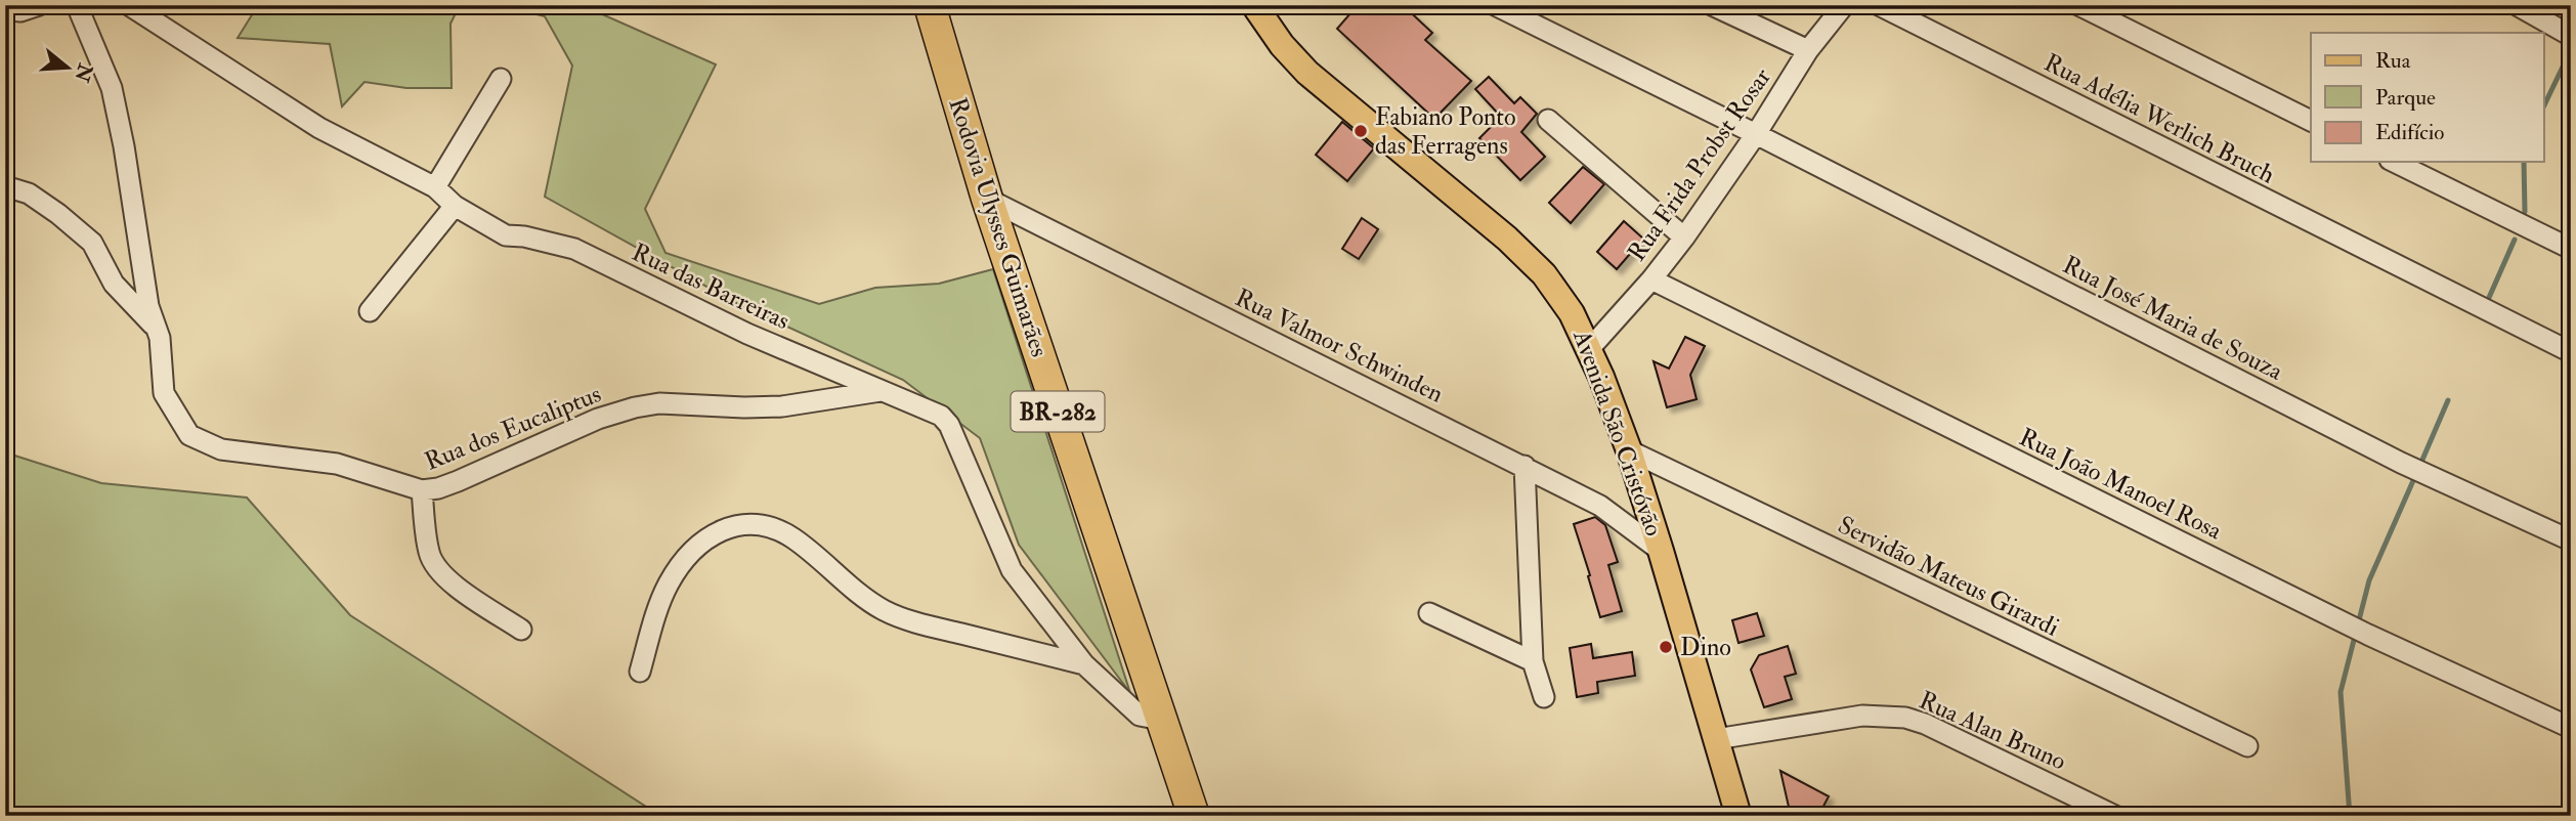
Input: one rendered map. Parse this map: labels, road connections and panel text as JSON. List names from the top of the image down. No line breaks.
{"streets":{"highway":["Rodovia Ulysses Guimarães","BR-282"],"main road":["Avenida São Cristóvão"],"street":["Rua Adélia Werlich Bruch","Rua Frida Probst Rosar","Rua das Barreiras","Rua José Maria de Souza","Rua Valmor Schwinden","Rua dos Eucaliptus","Rua João Manoel Rosa","Servidão Mateus Girardi","Rua Alan Bruno"]},"crossings":[["Rua Frida Probst Rosar","Rua José Maria de Souza"],["Rua Frida Probst Rosar","Avenida São Cristóvão"],["Rua Frida Probst Rosar","Rua João Manoel Rosa"],["Rodovia Ulysses Guimarães","Rua das Barreiras"],["Rodovia Ulysses Guimarães","Rua Valmor Schwinden"],["Rua das Barreiras","Rua dos Eucaliptus"],["Rua Valmor Schwinden","Avenida São Cristóvão"],["Avenida São Cristóvão","Servidão Mateus Girardi"],["Avenida São Cristóvão","Rua Alan Bruno"]],"places":["Fabiano Ponto das Ferragens","Dino"],"legend":["Rua","Parque","Edifício"],"north":"right"}
